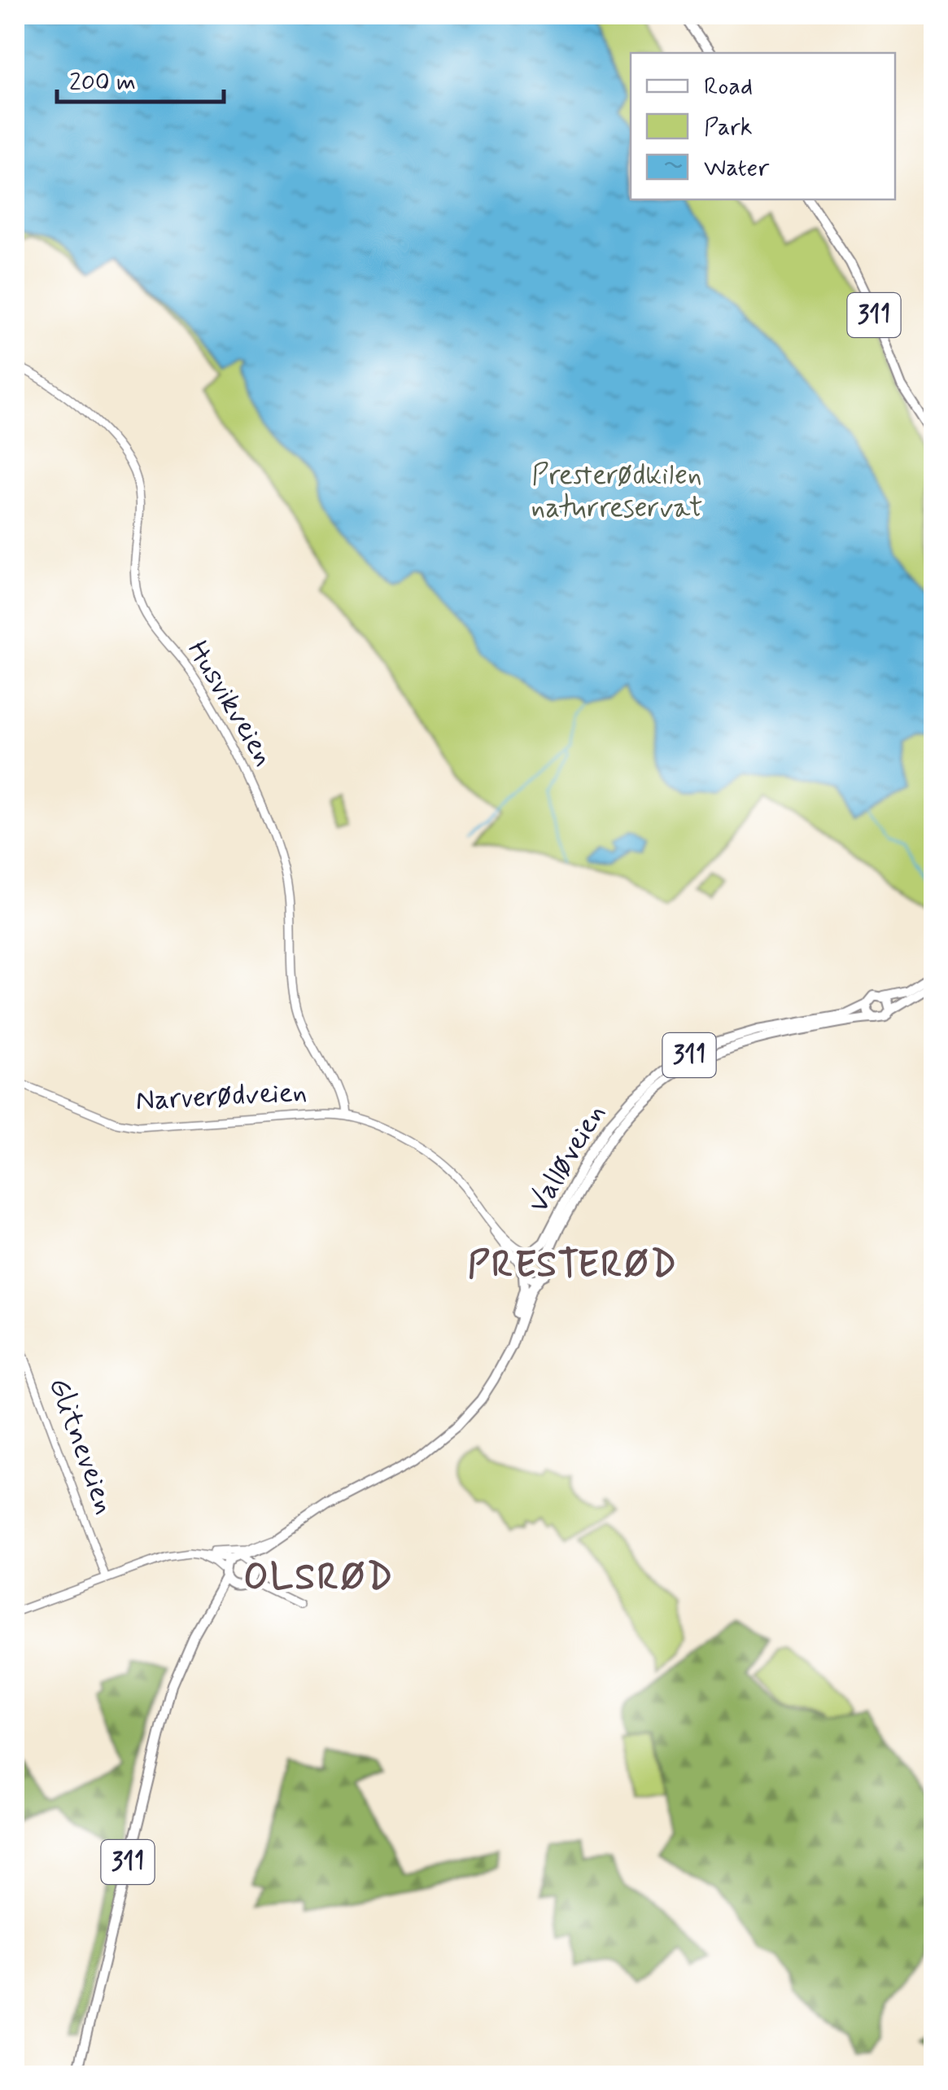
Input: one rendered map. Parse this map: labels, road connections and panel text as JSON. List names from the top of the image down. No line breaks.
{"streets":{"main road":["311","Husvikveien","Narverødveien","Valløveien"],"street":["Glitneveien"]},"crossings":[["311","Valløveien"],["Husvikveien","Narverødveien"]],"districts":["PRESTERØD","OLSRØD"],"parks":["Presterødkilen naturreservat"],"legend":["Road","Park","Water"],"scale_bar":"200 m"}
